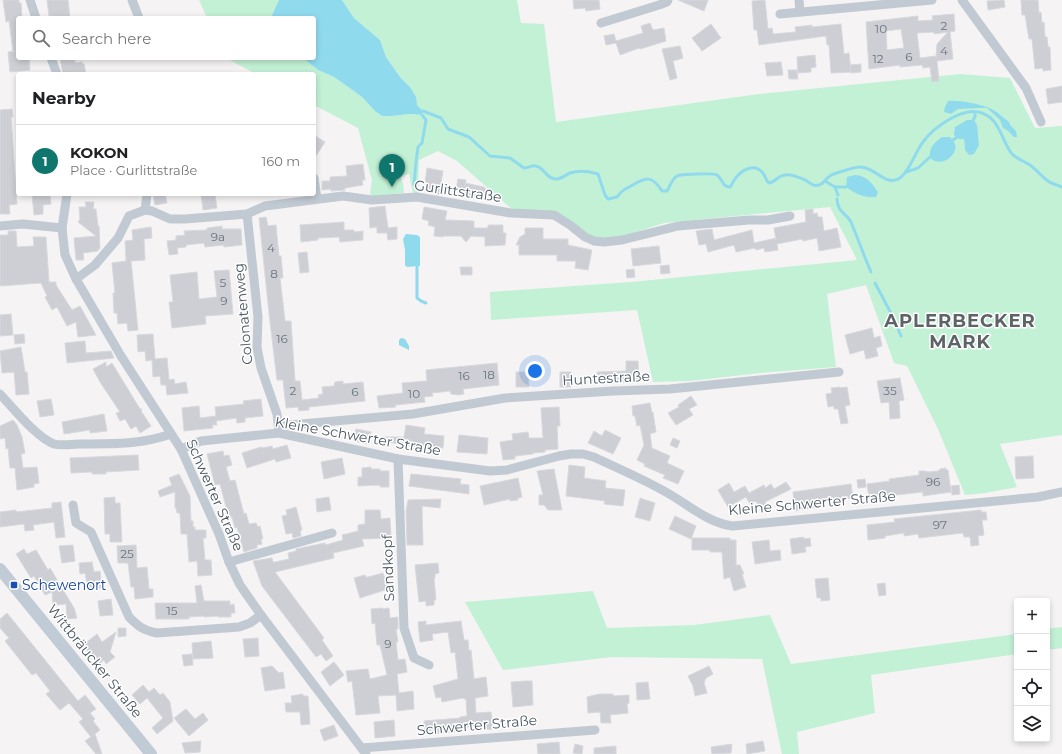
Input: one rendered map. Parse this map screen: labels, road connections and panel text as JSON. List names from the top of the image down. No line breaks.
{"streets":{"main road":["Wittbräucker Straße"],"street":["Gurlittstraße","Colonatenweg","Huntestraße","Kleine Schwerter Straße","Schwerter Straße","Sandkopf"]},"crossings":[["Gurlittstraße","Colonatenweg"],["Colonatenweg","Huntestraße"],["Colonatenweg","Kleine Schwerter Straße"],["Huntestraße","Kleine Schwerter Straße"],["Kleine Schwerter Straße","Schwerter Straße"],["Kleine Schwerter Straße","Sandkopf"]],"districts":["APLERBECKER MARK"],"places":{"transit":["Schewenort"]},"house_numbers":["2","10","4","6","12","9a","4","8","5","9","16","18","16","2","35","6","10","96","97","25","15","9"],"page":{"search":"Search here","heading":"Nearby","list":[{"mark":"1","name":"KOKON","note":"Place · Gurlittstraße","value":"160 m"}],"pins":"1","map_buttons":["+","−"]}}
